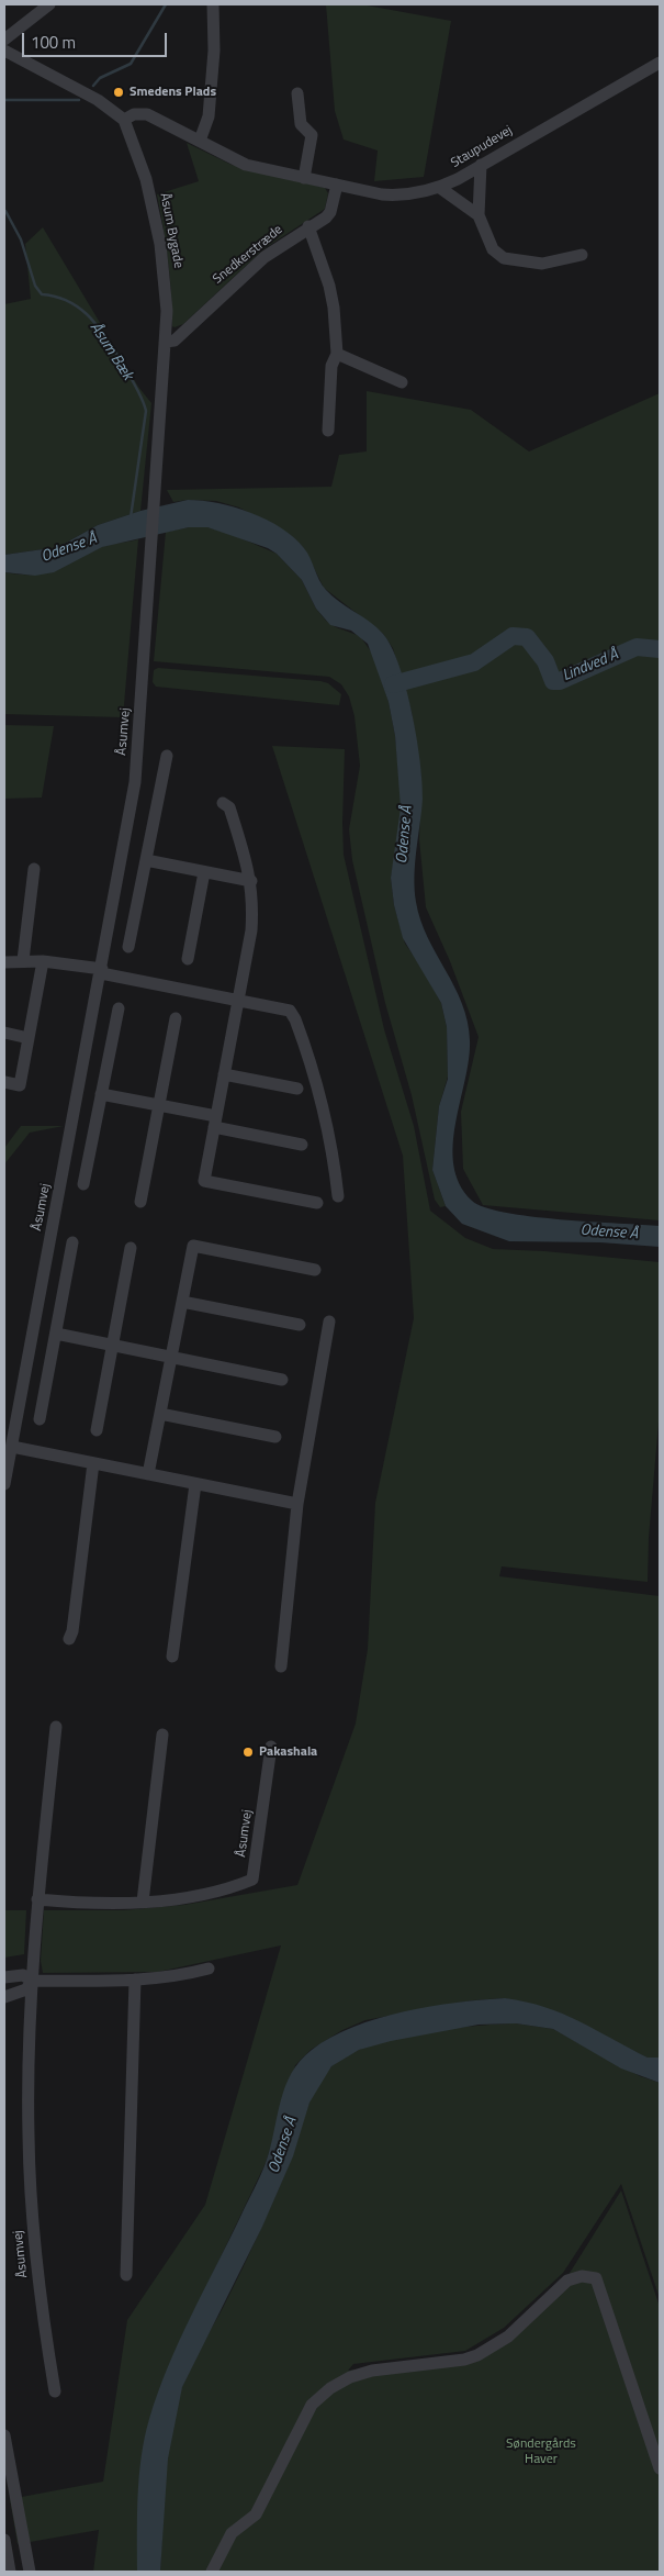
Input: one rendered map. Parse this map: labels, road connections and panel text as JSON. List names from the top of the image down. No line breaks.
{"streets":{"street":["Staupudevej","Åsum Bygade","Snedkerstræde","Åsumvej"]},"crossings":[["Staupudevej","Åsum Bygade"],["Staupudevej","Snedkerstræde"],["Åsum Bygade","Snedkerstræde"],["Åsum Bygade","Åsumvej"]],"water":["Åsum Bæk","Odense Å","Lindved Å"],"parks":["Søndergårds Haver"],"places":["Smedens Plads","Pakashala"],"scale_bar":"100 m"}
